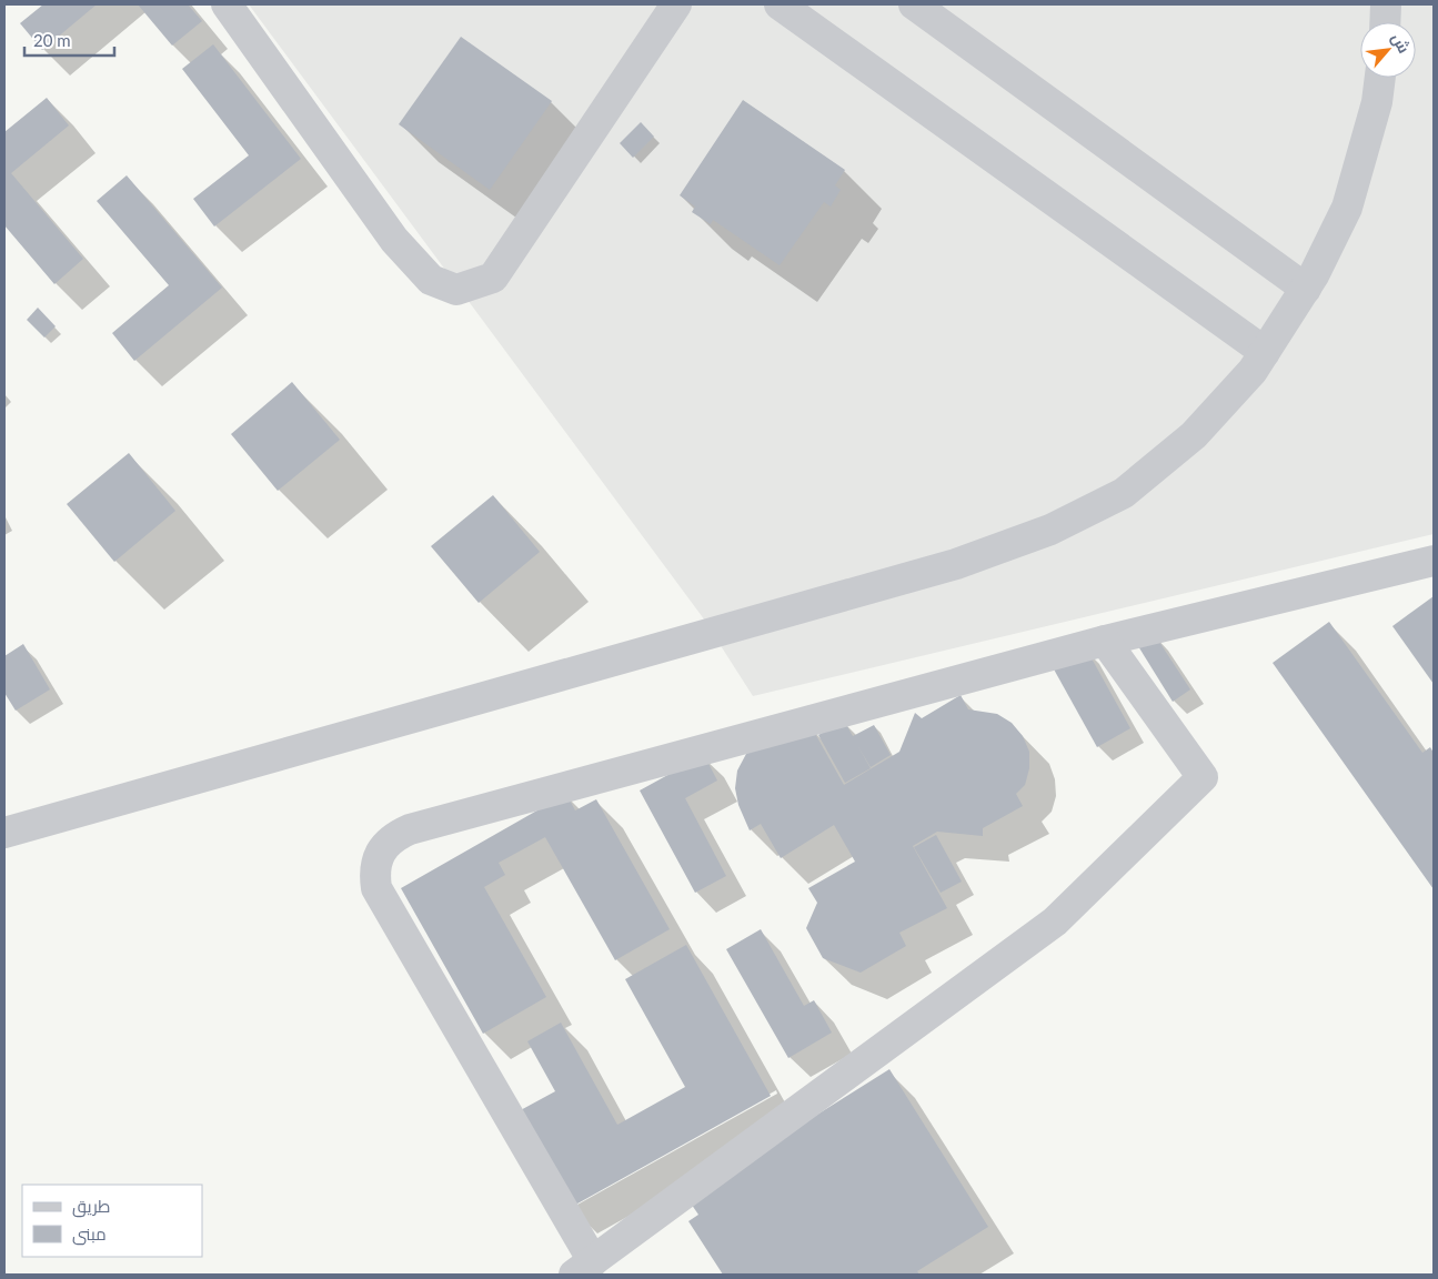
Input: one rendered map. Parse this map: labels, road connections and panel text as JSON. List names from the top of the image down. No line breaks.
{"legend":["طريق","مبنى"],"scale_bar":"20 m","north":"top right"}
